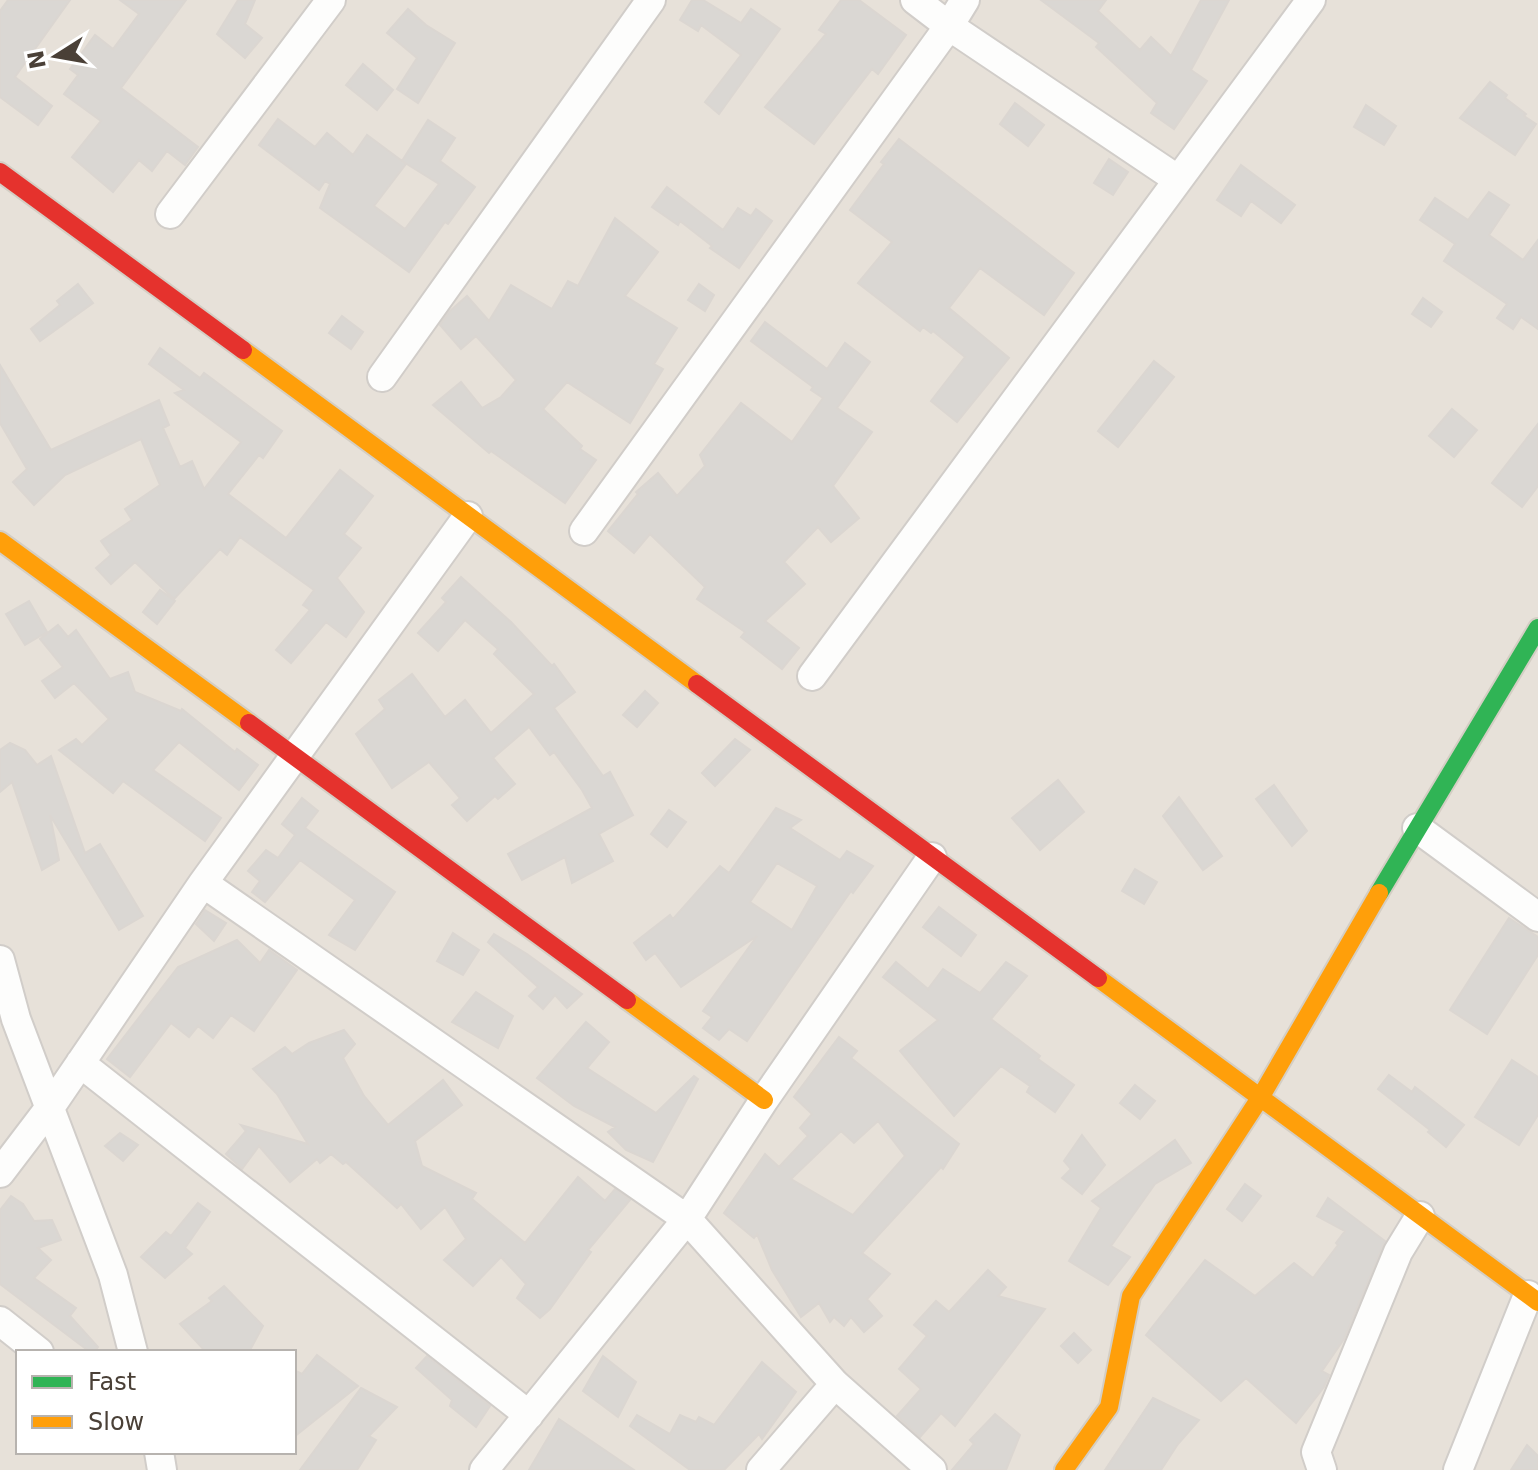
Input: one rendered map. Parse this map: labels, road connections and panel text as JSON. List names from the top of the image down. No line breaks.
{"legend":["Fast","Slow"],"north":"left"}
